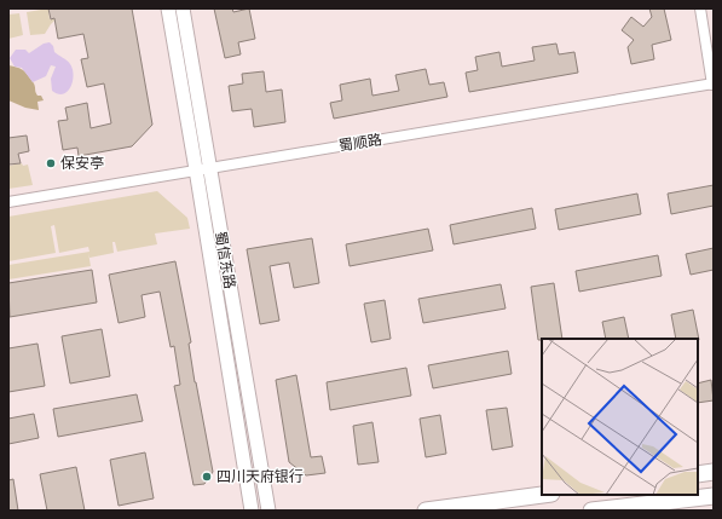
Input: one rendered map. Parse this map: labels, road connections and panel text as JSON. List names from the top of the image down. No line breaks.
{"streets":{"main road":["蜀信东路"],"street":["蜀顺路"]},"crossings":[["蜀顺路","蜀信东路"]],"places":["保安亭","四川天府银行"]}
